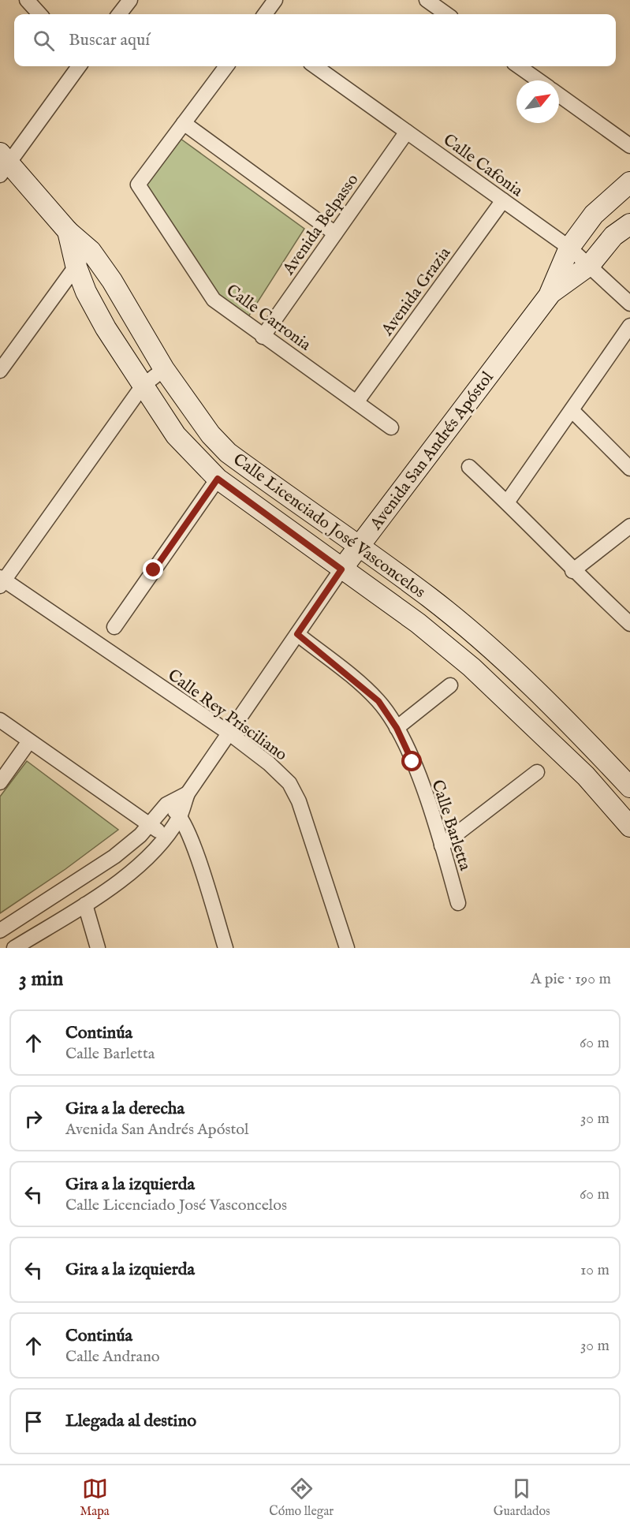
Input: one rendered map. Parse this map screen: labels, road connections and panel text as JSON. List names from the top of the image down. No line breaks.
{"streets":{"street":["Calle Cafonia","Avenida Belpasso","Avenida Grazia","Calle Carronia","Avenida San Andrés Apóstol","Calle Licenciado José Vasconcelos","Calle Rey Prisciliano","Calle Barletta"]},"crossings":[["Calle Cafonia","Avenida Belpasso"],["Calle Cafonia","Avenida Grazia"],["Calle Cafonia","Avenida San Andrés Apóstol"],["Avenida Belpasso","Calle Carronia"],["Avenida Grazia","Calle Carronia"],["Avenida San Andrés Apóstol","Calle Licenciado José Vasconcelos"],["Avenida San Andrés Apóstol","Calle Rey Prisciliano"],["Avenida San Andrés Apóstol","Calle Barletta"]],"north":"top right","page":{"search":"Buscar aquí","heading":["3 min","A pie · 190 m"],"list":[["Continúa","Calle Barletta","60 m"],["Gira a la derecha","Avenida San Andrés Apóstol","30 m"],["Gira a la izquierda","Calle Licenciado José Vasconcelos","60 m"],["Gira a la izquierda","10 m"],["Continúa","Calle Andrano","30 m"],"Llegada al destino"],"nav":["Mapa","Cómo llegar","Guardados"]}}
